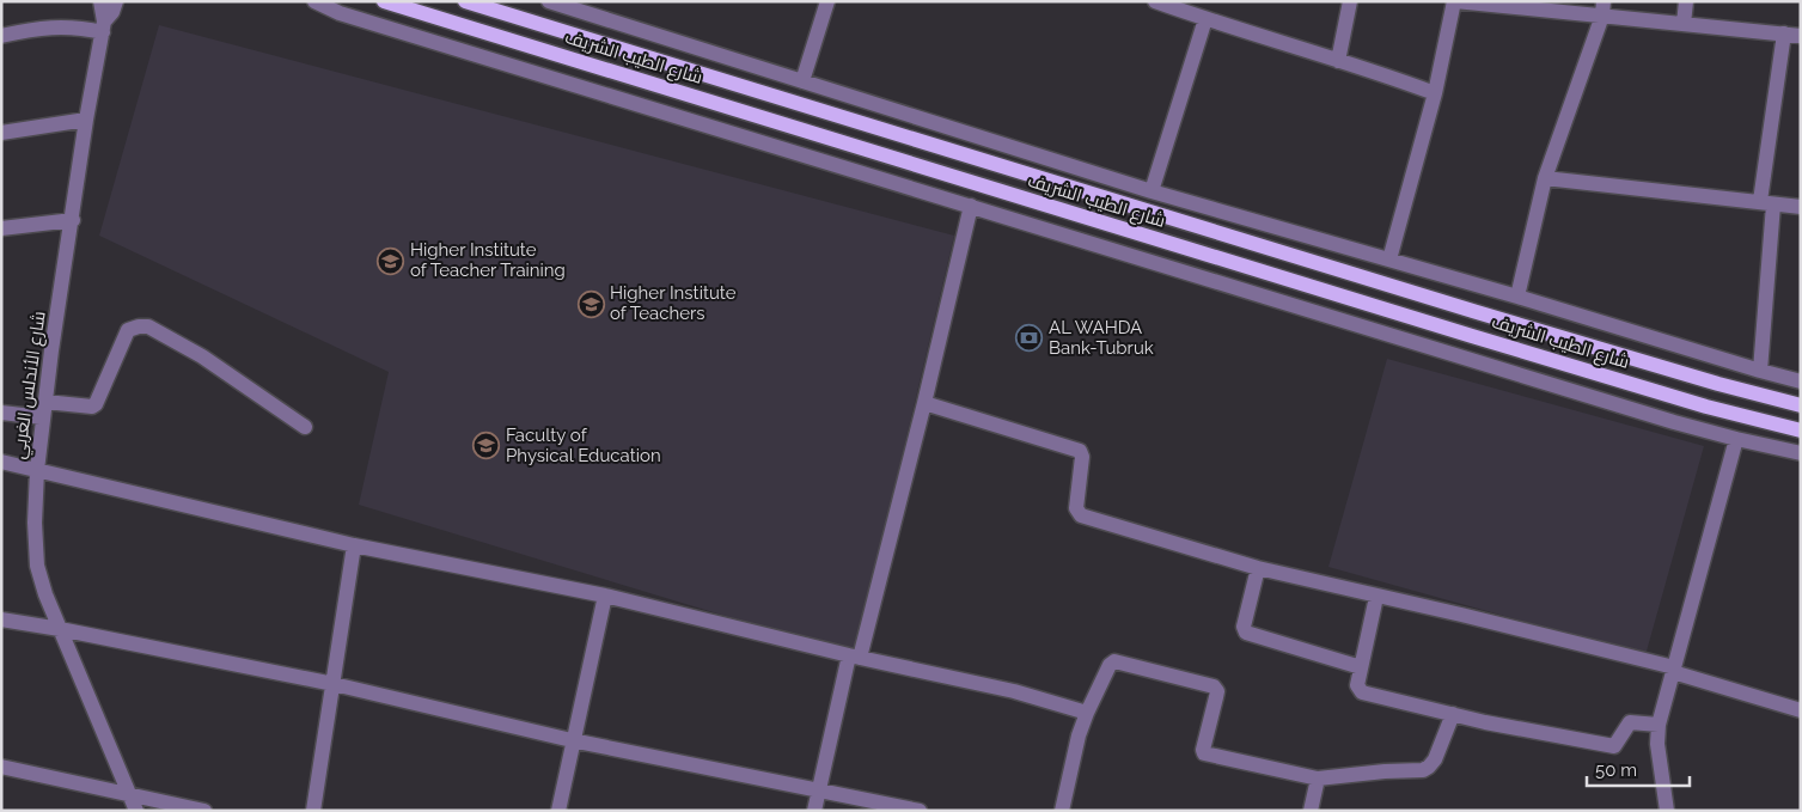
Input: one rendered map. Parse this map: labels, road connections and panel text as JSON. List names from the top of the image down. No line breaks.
{"streets":{"main road":["شارع الطيب الشريف"],"street":["شارع الأندلس الغربي"]},"places":{"school or university":["Higher Institute of Teacher Training","Higher Institute of Teachers","Faculty of Physical Education"],"bank":["AL WAHDA Bank-Tubruk"]},"scale_bar":"50 m"}
